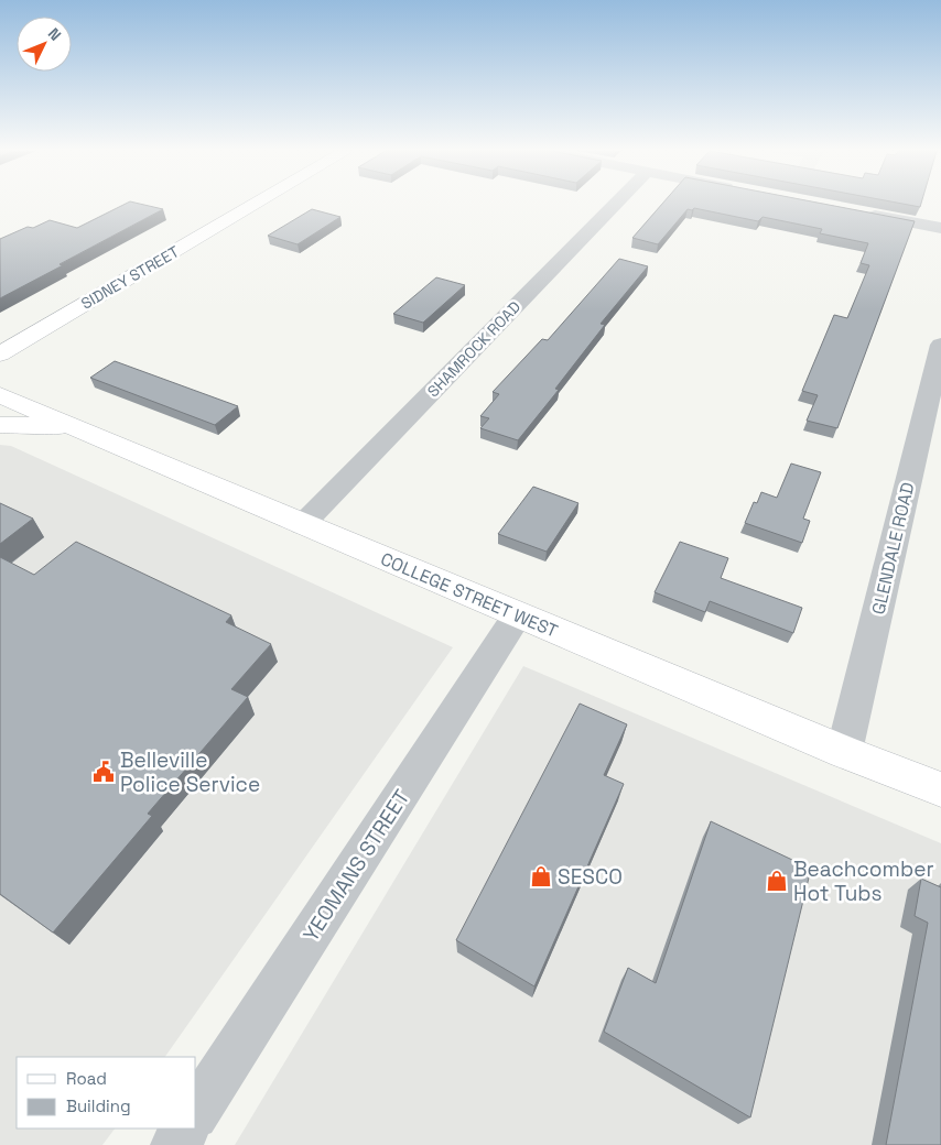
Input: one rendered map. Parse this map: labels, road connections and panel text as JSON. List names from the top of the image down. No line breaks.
{"streets":{"main road":["SIDNEY STREET","COLLEGE STREET WEST"],"street":["SHAMROCK ROAD","GLENDALE ROAD","YEOMANS STREET"]},"crossings":[["SHAMROCK ROAD","COLLEGE STREET WEST"],["GLENDALE ROAD","COLLEGE STREET WEST"],["COLLEGE STREET WEST","YEOMANS STREET"]],"places":{"public building":["Belleville Police Service"],"shop":["SESCO","Beachcomber Hot Tubs"]},"legend":["Road","Building"],"north":"top right"}
